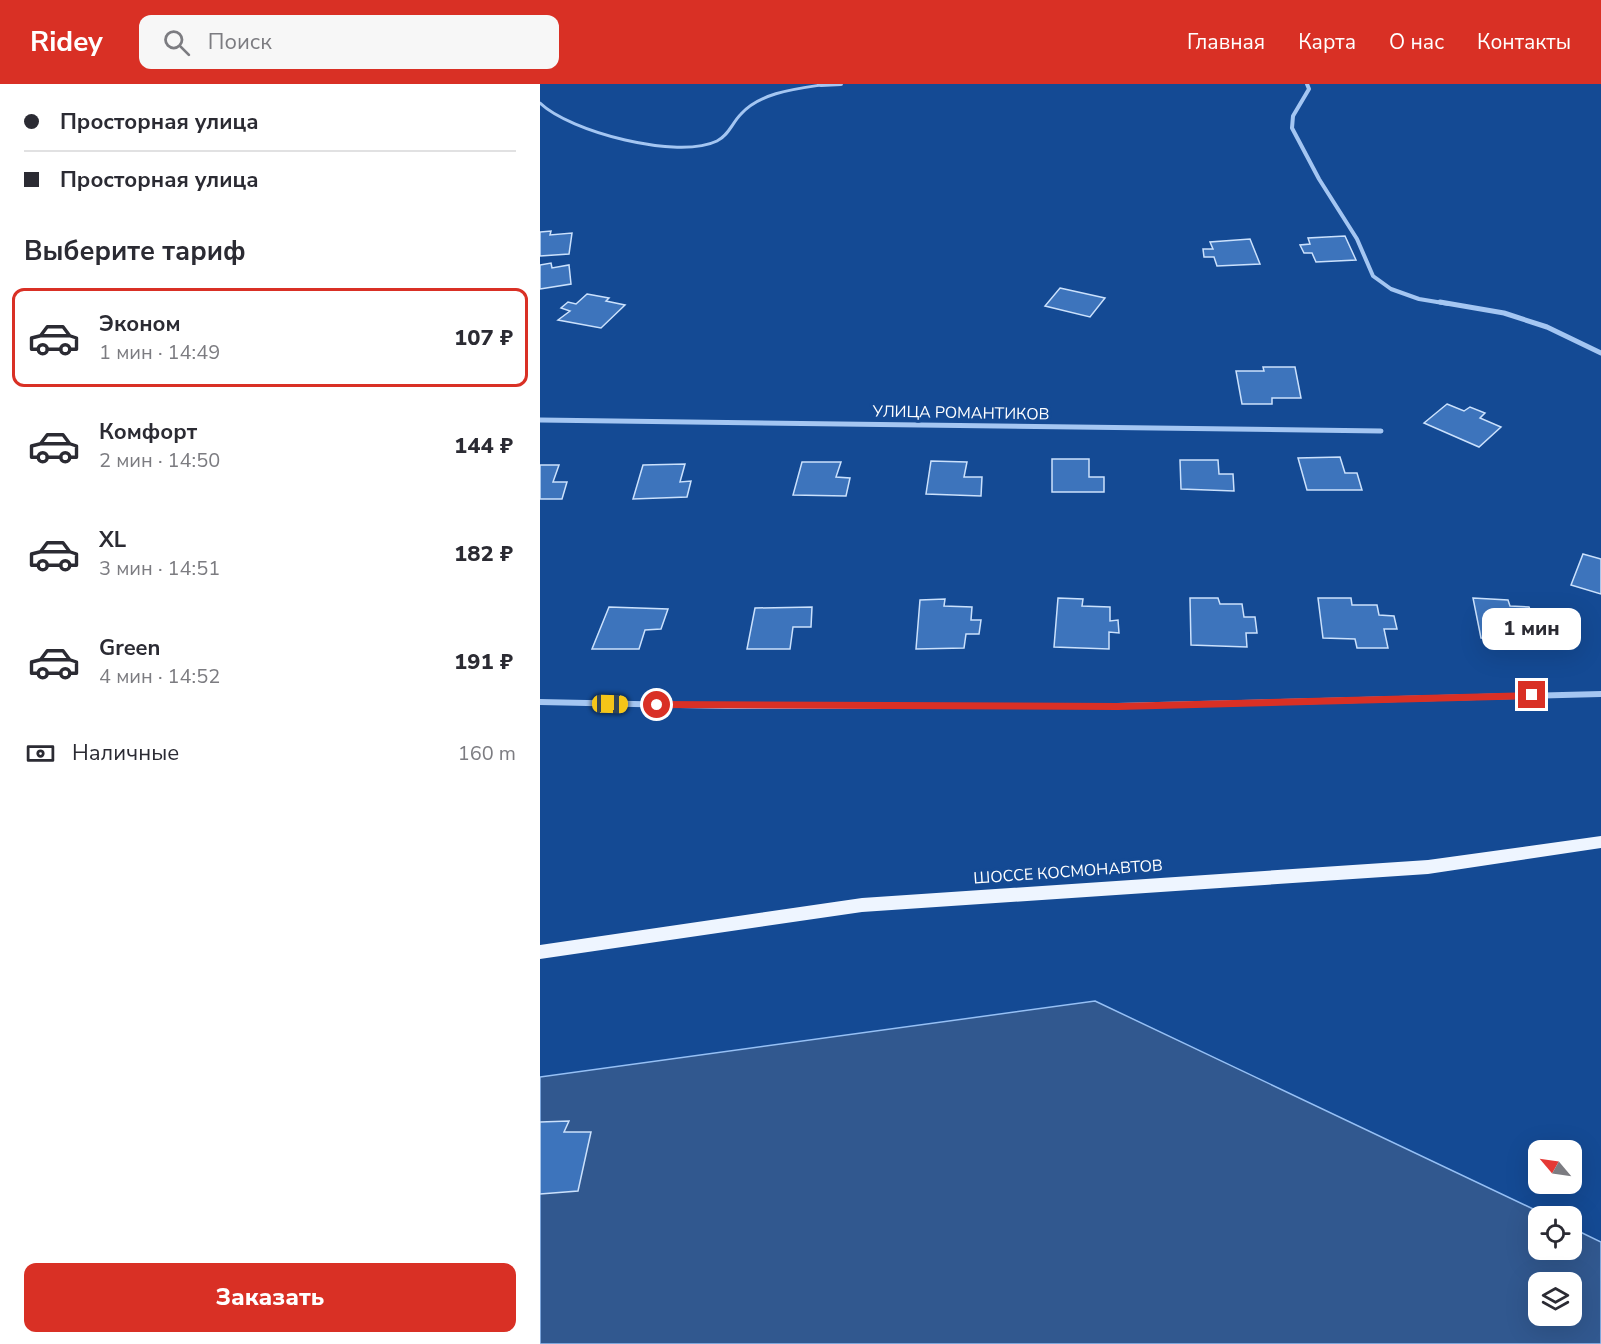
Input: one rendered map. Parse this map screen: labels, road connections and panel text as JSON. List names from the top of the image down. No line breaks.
{"streets":{"main road":["ШОССЕ КОСМОНАВТОВ"],"street":["УЛИЦА РОМАНТИКОВ"]},"north":"top left","page":{"header":"Ridey","search":"Поиск","nav":["Главная","Карта","О нас","Контакты"],"banner":["Просторная улица","Просторная улица"],"heading":"Выберите тариф","list":[{"name":"Эконом","note":"1 мин · 14:49","value":"107 ₽"},{"name":"Комфорт","note":"2 мин · 14:50","value":"144 ₽"},{"name":"XL","note":"3 мин · 14:51","value":"182 ₽"},{"name":"Green","note":"4 мин · 14:52","value":"191 ₽"}],"bubble":"1 мин","pay":["Наличные","160 m"],"buttons":"Заказать"}}
